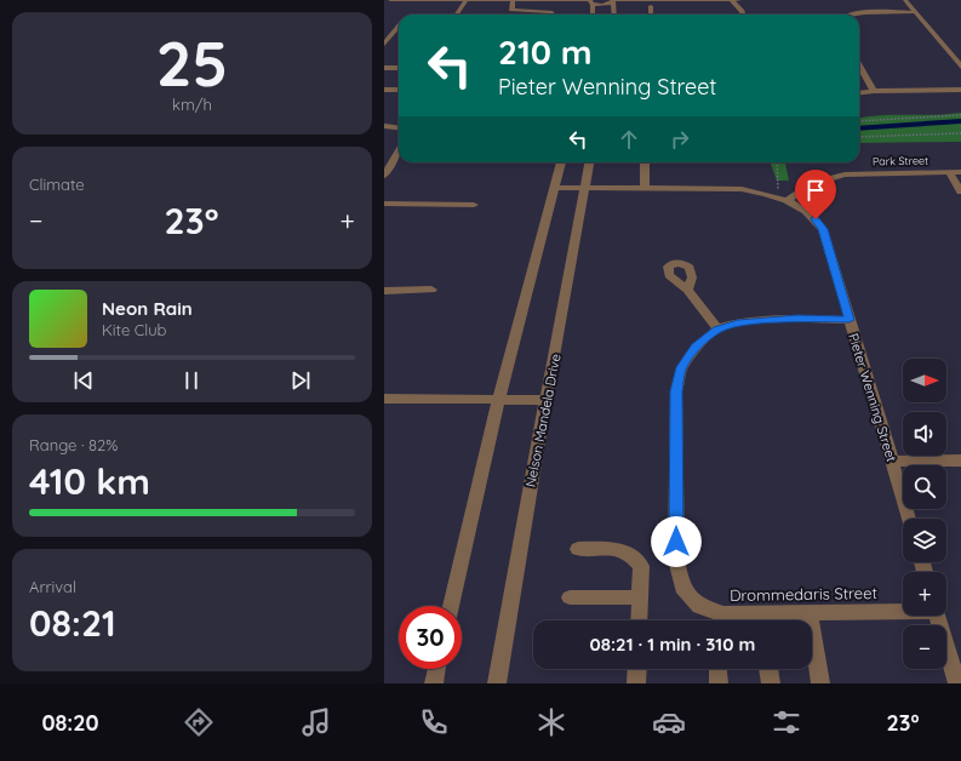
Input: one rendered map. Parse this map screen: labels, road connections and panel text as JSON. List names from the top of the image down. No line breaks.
{"streets":{"street":["Park Street","Pieter Wenning Street","Nelson Mandela Drive","Drommedaris Street"]},"crossings":[["Park Street","Pieter Wenning Street"],["Pieter Wenning Street","Nelson Mandela Drive"],["Pieter Wenning Street","Drommedaris Street"]],"north":"right","page":{"tile":[["25","km/h"],"Climate",["Range · 82%","410 km"],["Arrival","08:21"]],"turn":["210 m","Pieter Wenning Street"],"heat":["−","23°","+"],"song":["Neon Rain","Kite Club"],"map_buttons":["+","−"],"limit":"30","trip":"08:21 · 1 min · 310 m","tabs":["08:20","23°"]}}
